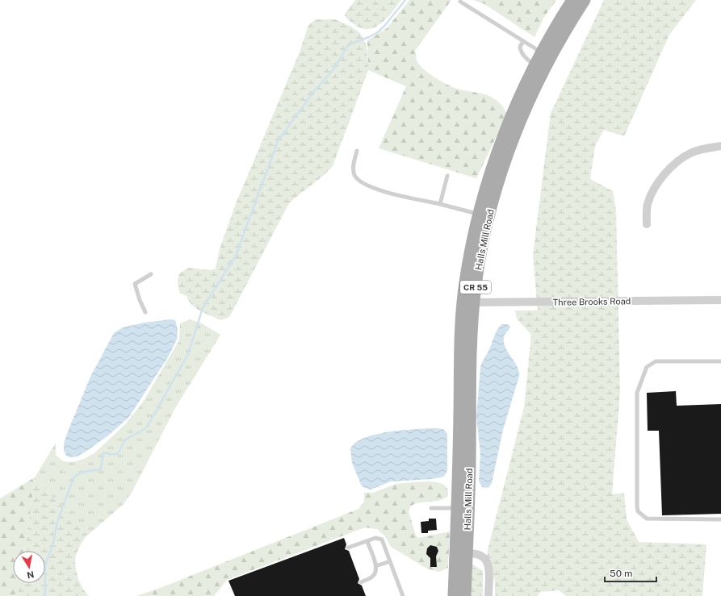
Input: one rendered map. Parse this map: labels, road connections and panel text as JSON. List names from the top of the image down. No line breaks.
{"streets":{"main road":["Halls Mill Road","CR 55"],"street":["Three Brooks Road"]},"crossings":[["Halls Mill Road","Three Brooks Road"]],"scale_bar":"50 m","north":"bottom"}
